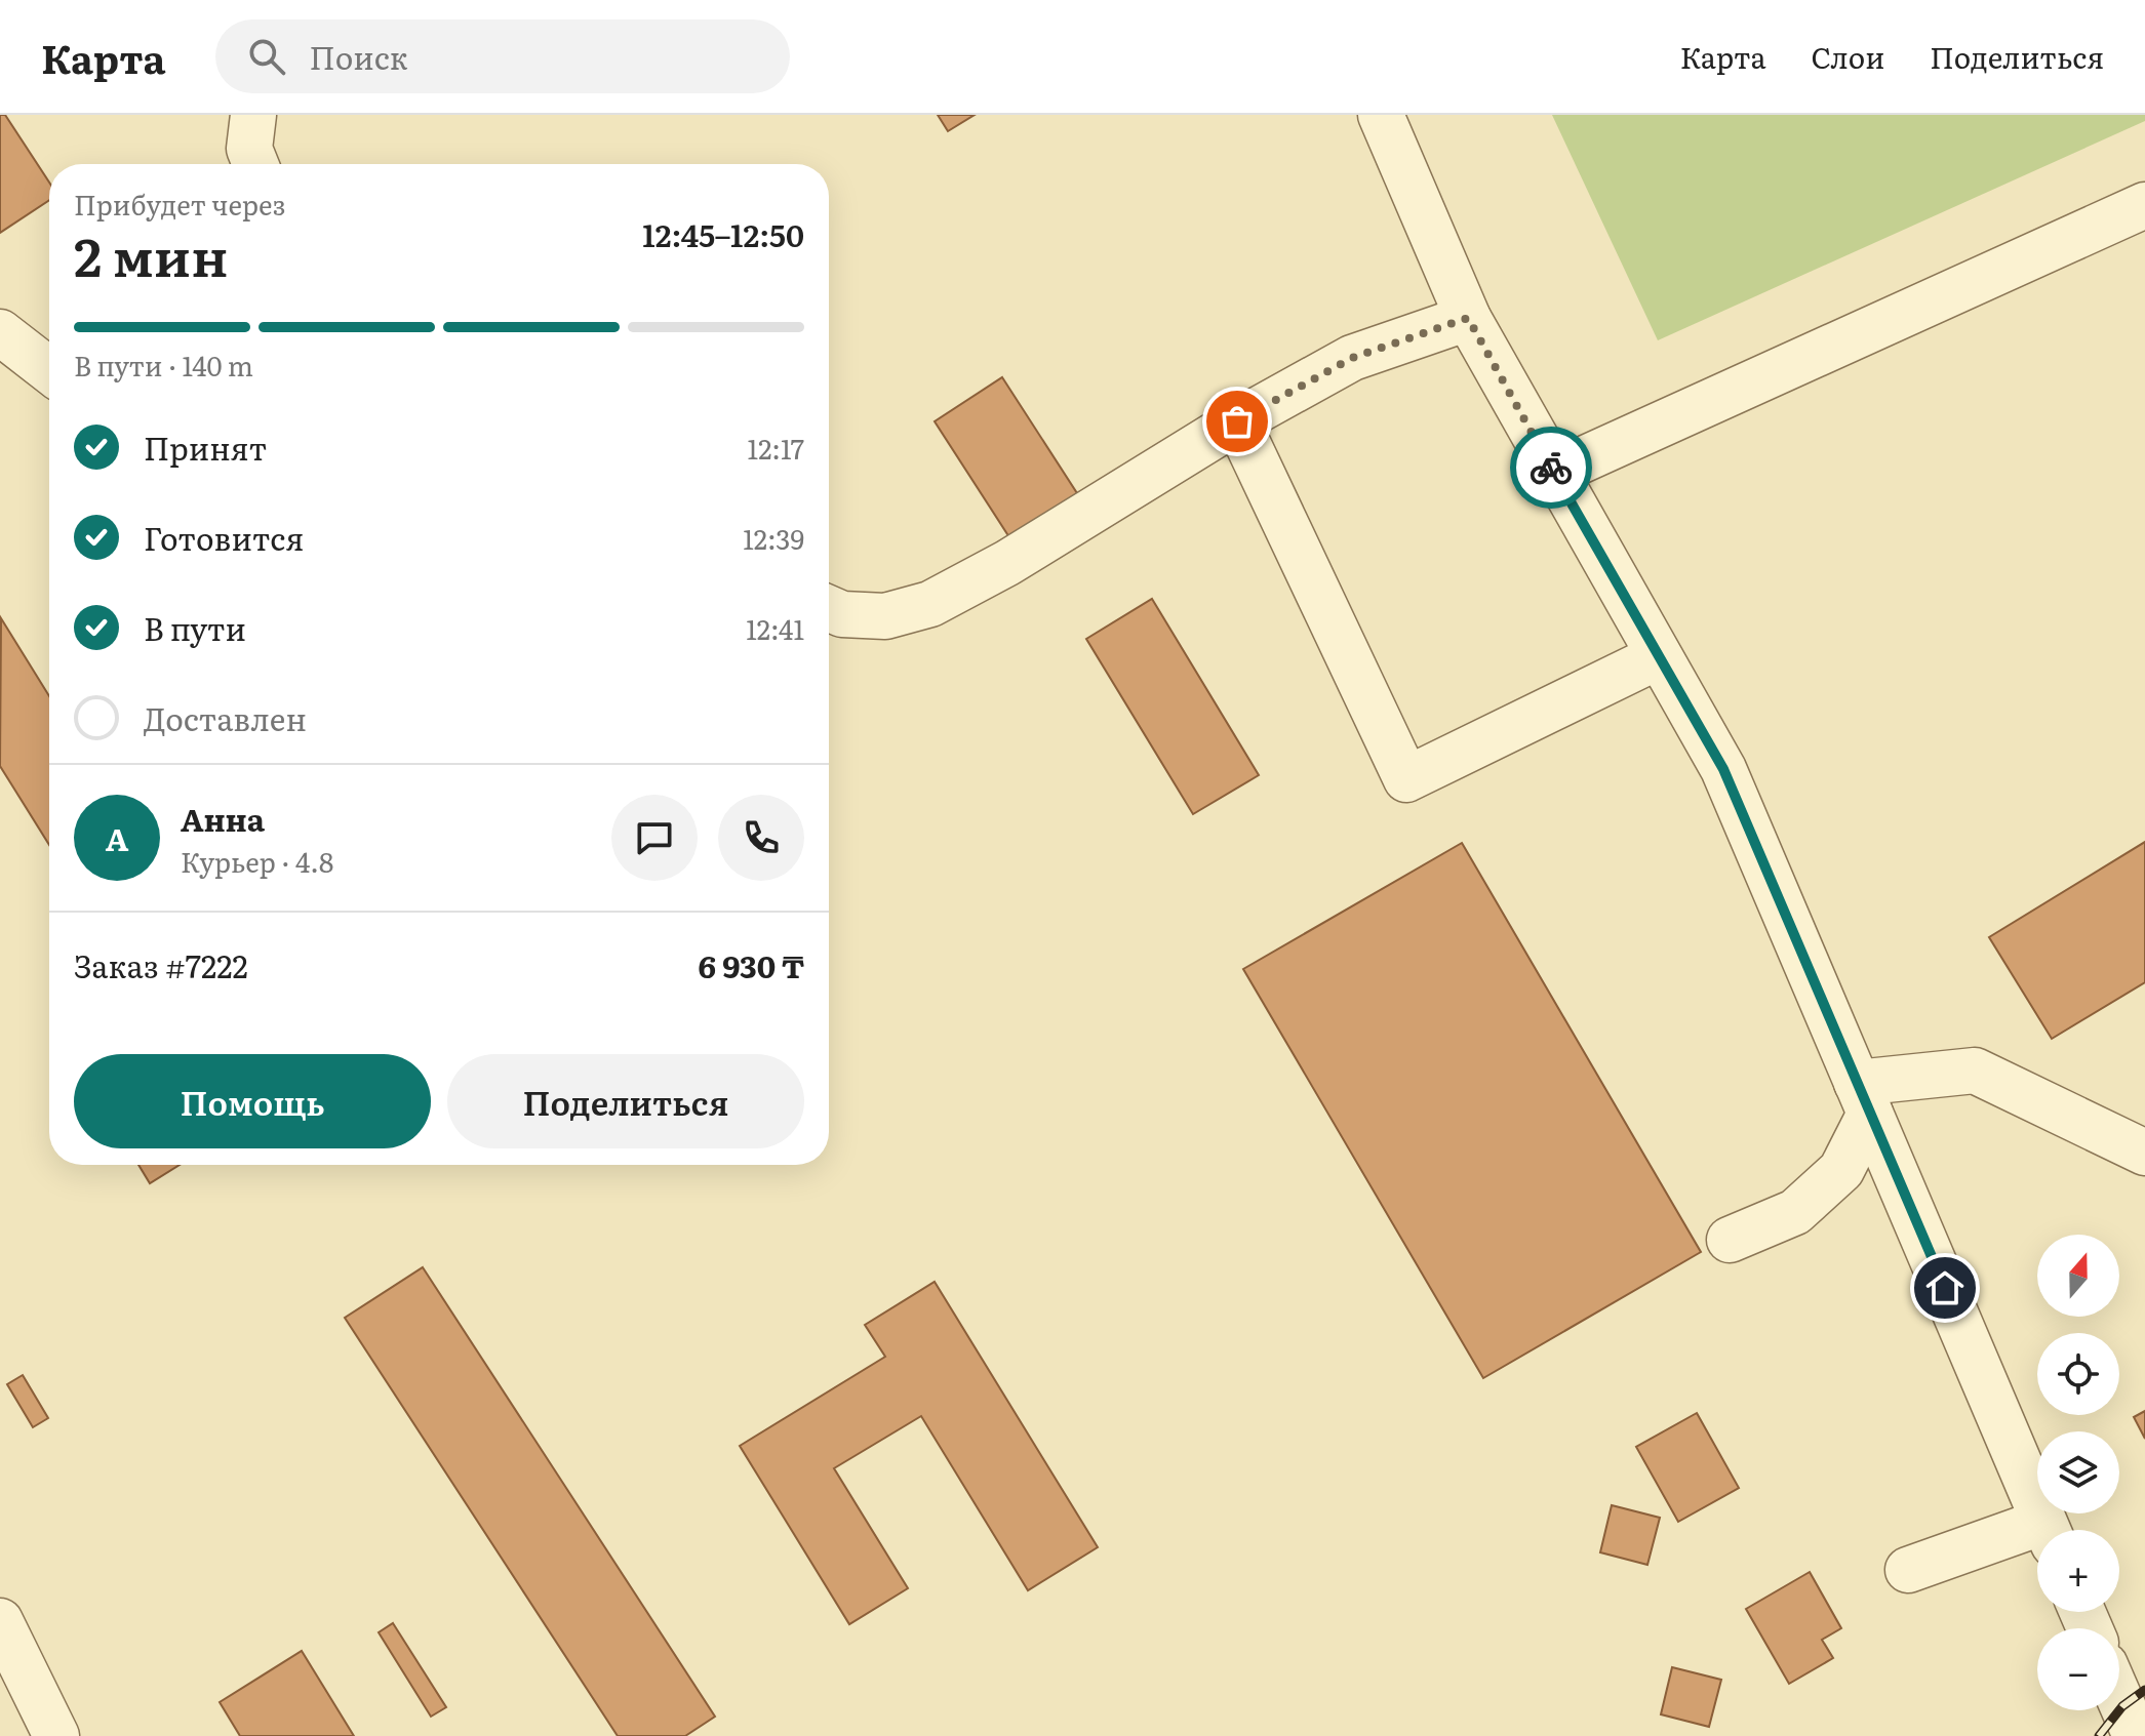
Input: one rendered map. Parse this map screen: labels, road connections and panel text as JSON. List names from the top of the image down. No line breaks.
{"north":"top","page":{"header":"Карта","search":"Поиск","nav":["Карта","Слои","Поделиться"],"heading":["2 мин","Прибудет через","12:45–12:50"],"panel":["Анна","Курьер · 4.8","Заказ #7222","6 930 ₸"],"bar":"В пути · 140 m","list":[["Принят","12:17"],["Готовится","12:39"],["В пути","12:41"],"Доставлен"],"round":"А","buttons":["Помощь","Поделиться"],"map_buttons":["+","−"]}}
